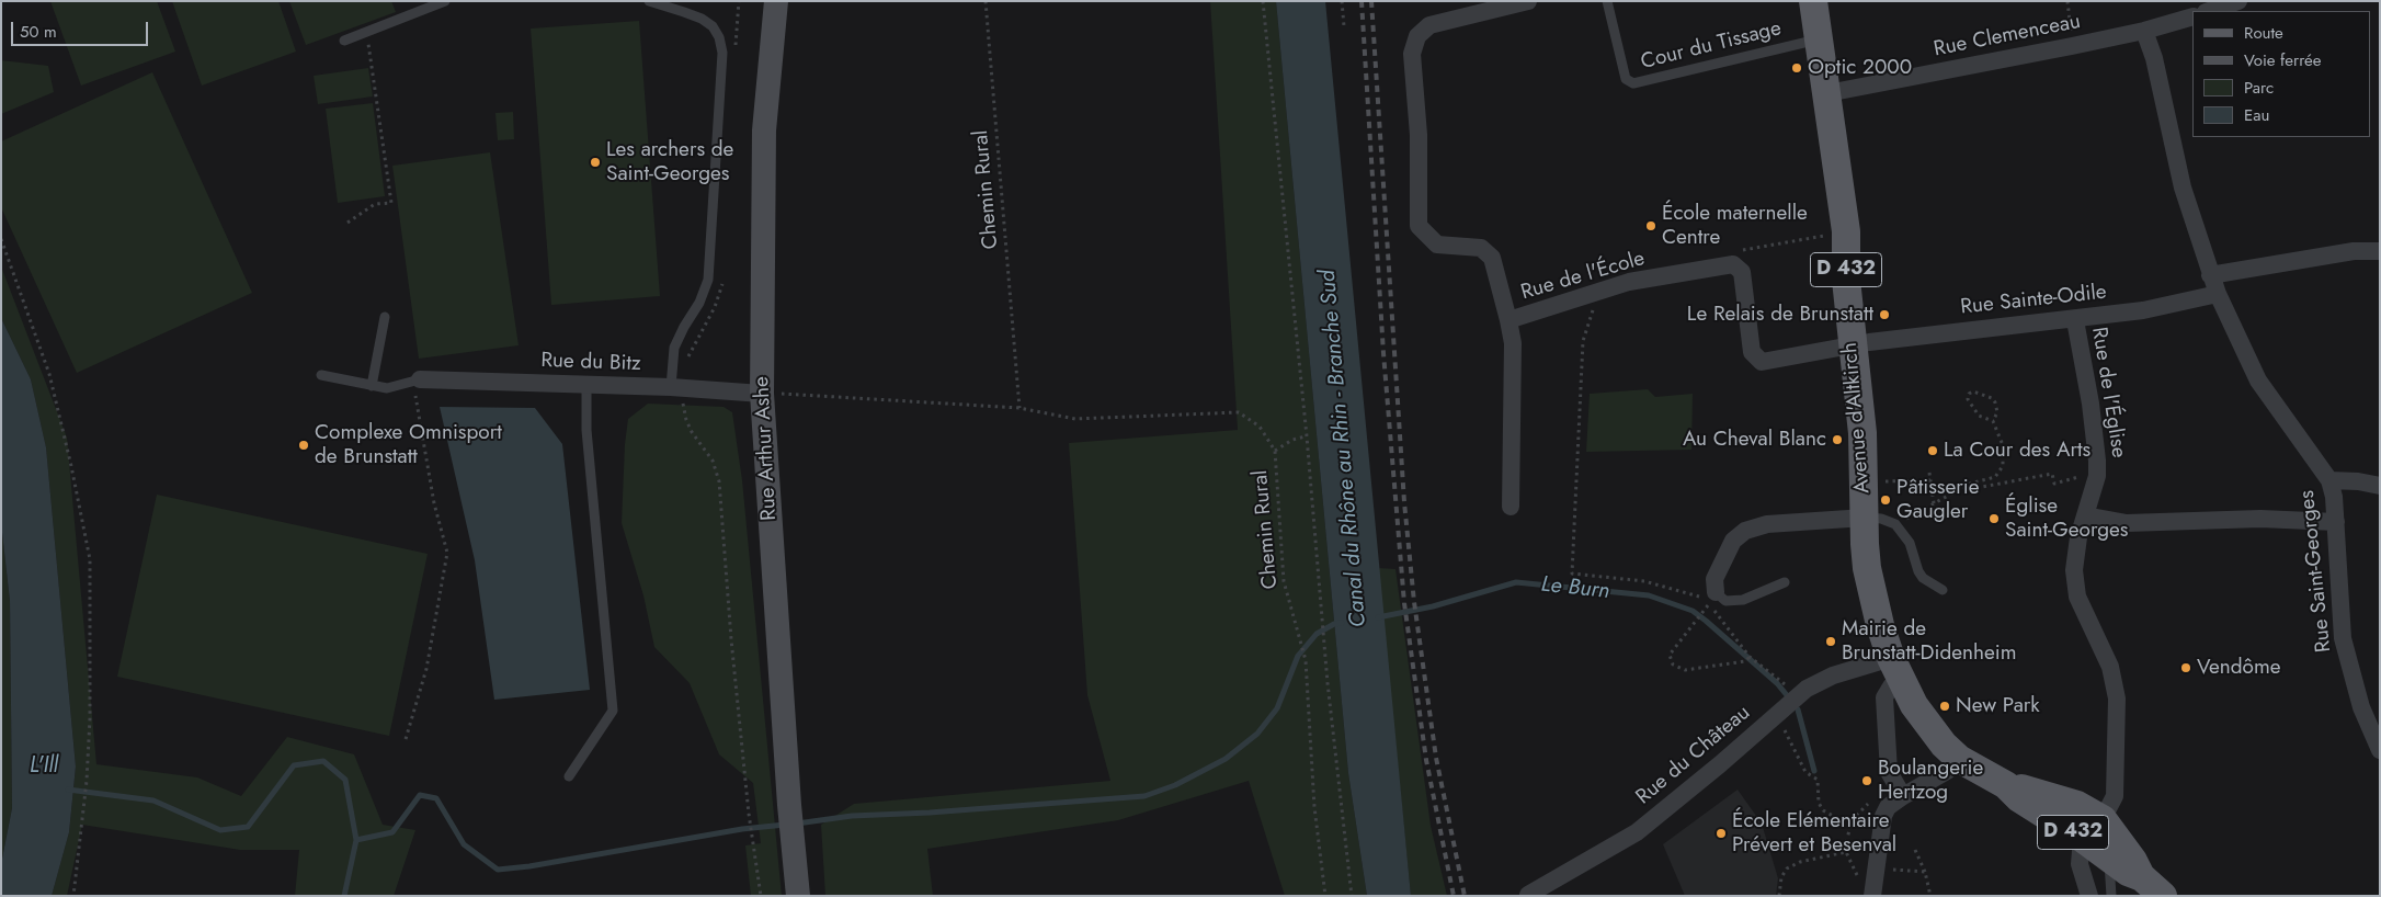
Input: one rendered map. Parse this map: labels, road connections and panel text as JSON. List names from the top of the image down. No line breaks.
{"streets":{"main road":["D 432","Avenue d'Altkirch","Rue Arthur Ashe"],"street":["Rue Clemenceau","Rue de l'École","Rue Sainte-Odile","Rue du Bitz","Rue de l'Église","Rue Saint-Georges","Rue du Château"],"lane":["Cour du Tissage"],"path":["Chemin Rural"]},"crossings":[["Rue Clemenceau","Avenue d'Altkirch"],["Rue Clemenceau","Rue Saint-Georges"],["Cour du Tissage","Avenue d'Altkirch"],["Chemin Rural","Rue du Bitz"],["Chemin Rural","Rue Arthur Ashe"],["D 432","Rue de l'Église"],["D 432","Avenue d'Altkirch"],["Rue de l'École","Rue Sainte-Odile"],["Rue Sainte-Odile","Rue de l'Église"],["Rue Sainte-Odile","Avenue d'Altkirch"],["Rue Sainte-Odile","Rue Saint-Georges"],["Rue du Bitz","Rue Arthur Ashe"],["Avenue d'Altkirch","Rue du Château"]],"water":["Canal du Rhône au Rhin - Branche Sud","Le Burn","L'Ill"],"places":["Optic 2000","Les archers de Saint-Georges","École maternelle Centre","Le Relais de Brunstatt","Au Cheval Blanc","Complexe Omnisport de Brunstatt","La Cour des Arts","Pâtisserie Gaugler","Église Saint-Georges","Mairie de Brunstatt-Didenheim","Vendôme","New Park","Boulangerie Hertzog","École Elémentaire Prévert et Besenval"],"legend":["Route","Voie ferrée","Parc","Eau"],"scale_bar":"50 m"}
